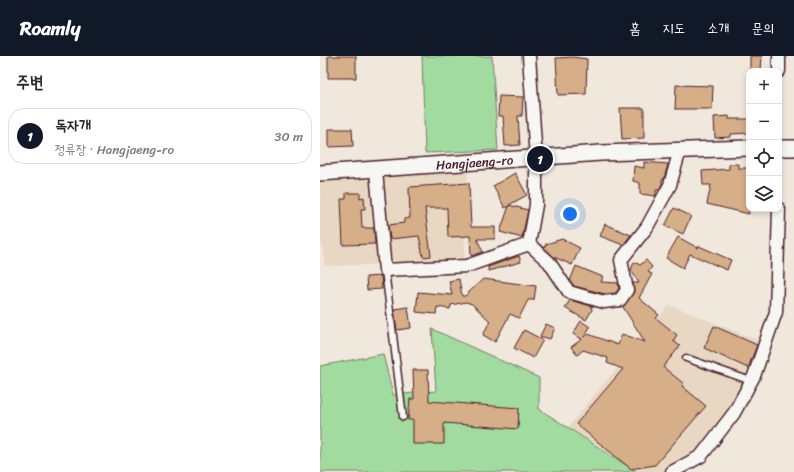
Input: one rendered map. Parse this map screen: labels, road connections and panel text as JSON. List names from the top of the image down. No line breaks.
{"streets":{"street":["Hangjaeng-ro"]},"page":{"header":"Roamly","nav":["홈","지도","소개","문의"],"heading":"주변","map_buttons":["+","−"],"list":[{"mark":"1","name":"독자개","note":"정류장 · Hangjaeng-ro","value":"30 m"}],"pins":"1"}}
